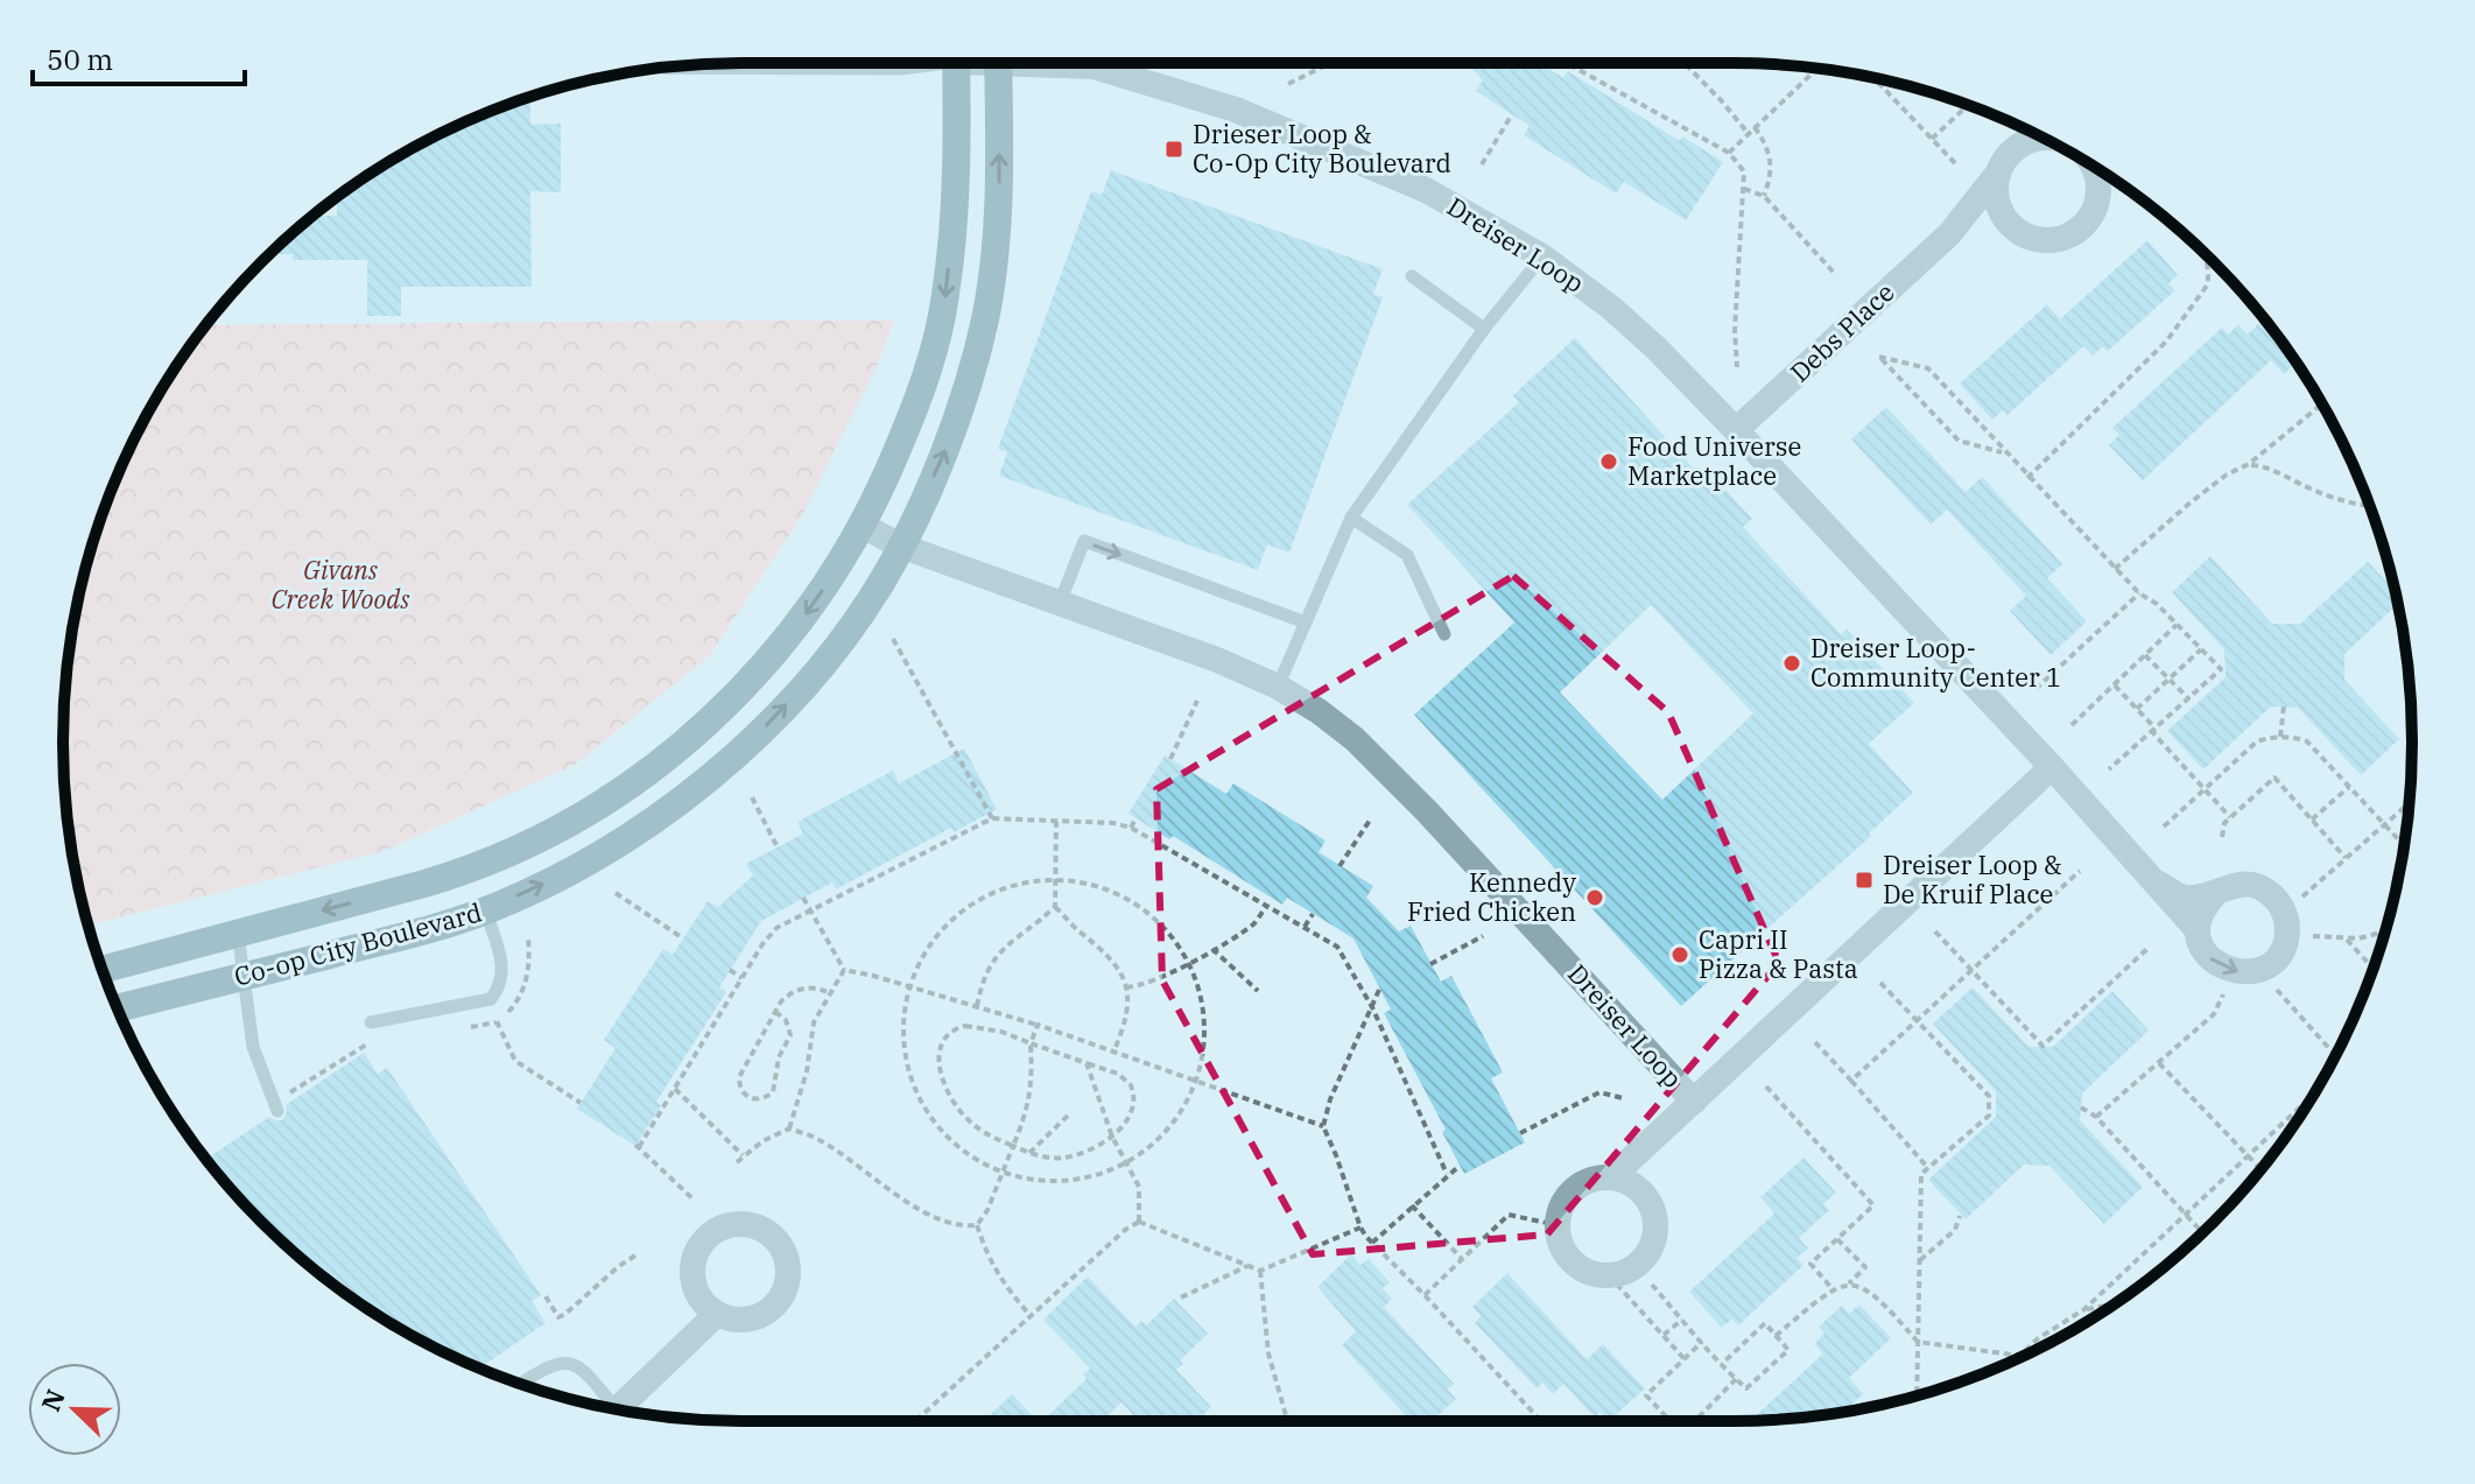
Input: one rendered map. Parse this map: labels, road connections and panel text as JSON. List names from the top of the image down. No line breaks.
{"streets":{"main road":["Co-op City Boulevard"],"street":["Dreiser Loop","Debs Place"]},"crossings":[["Dreiser Loop","Debs Place"],["Dreiser Loop","Co-op City Boulevard"]],"parks":["Givans Creek Woods"],"places":{"transit":["Drieser Loop & Co-Op City Boulevard","Dreiser Loop & De Kruif Place"],"other":["Food Universe Marketplace","Dreiser Loop- Community Center 1","Kennedy Fried Chicken","Capri II Pizza & Pasta"]},"scale_bar":"50 m","north":"top left"}
